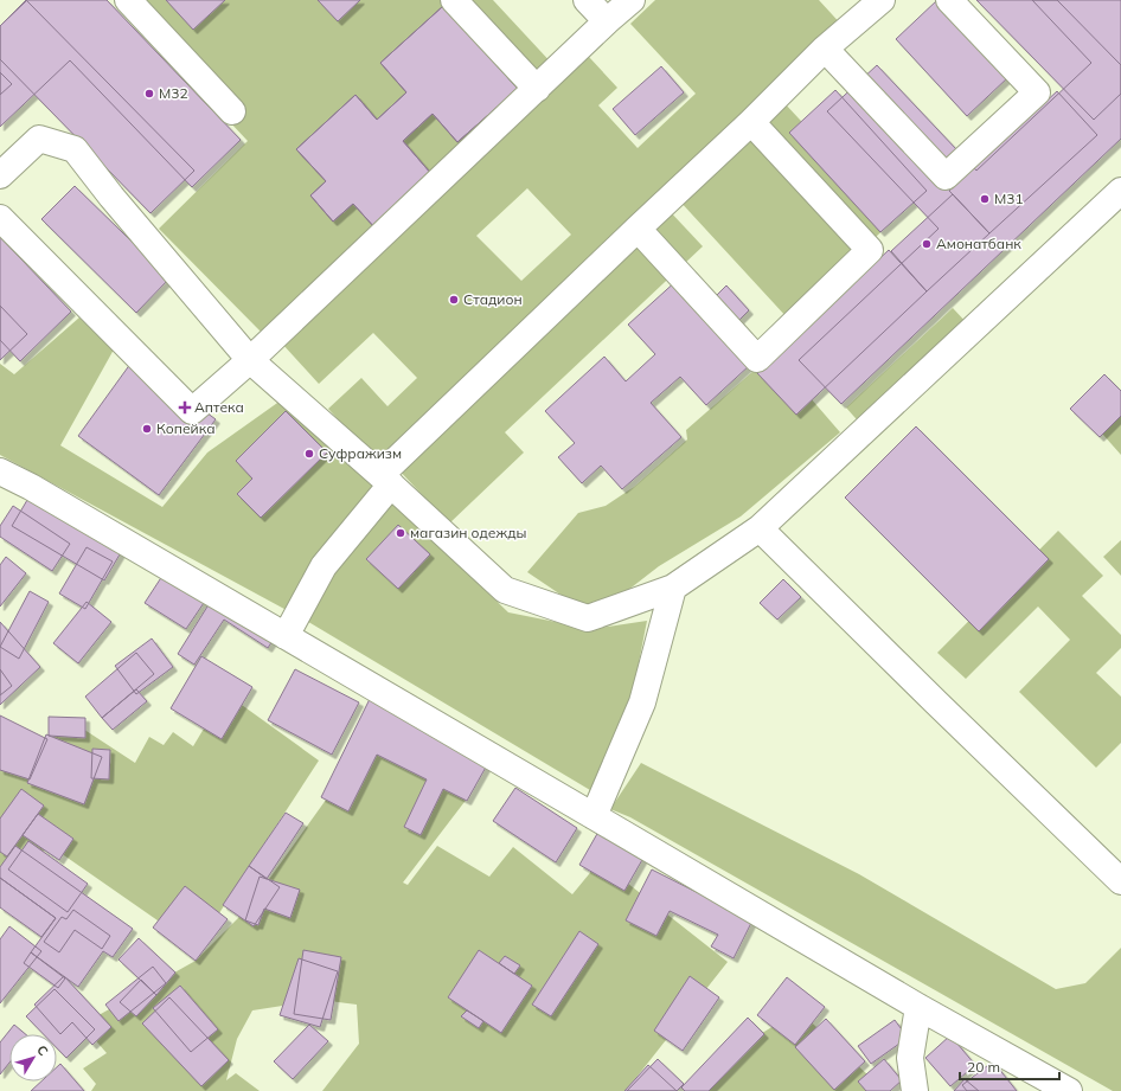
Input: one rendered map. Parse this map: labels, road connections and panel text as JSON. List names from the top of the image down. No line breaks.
{"places":{"other":["М32","М31","Амонатбанк","Стадион","Копейка","Суфражизм","магазин одежды"],"health":["Аптека"]},"scale_bar":"20 m","north":"top right"}
